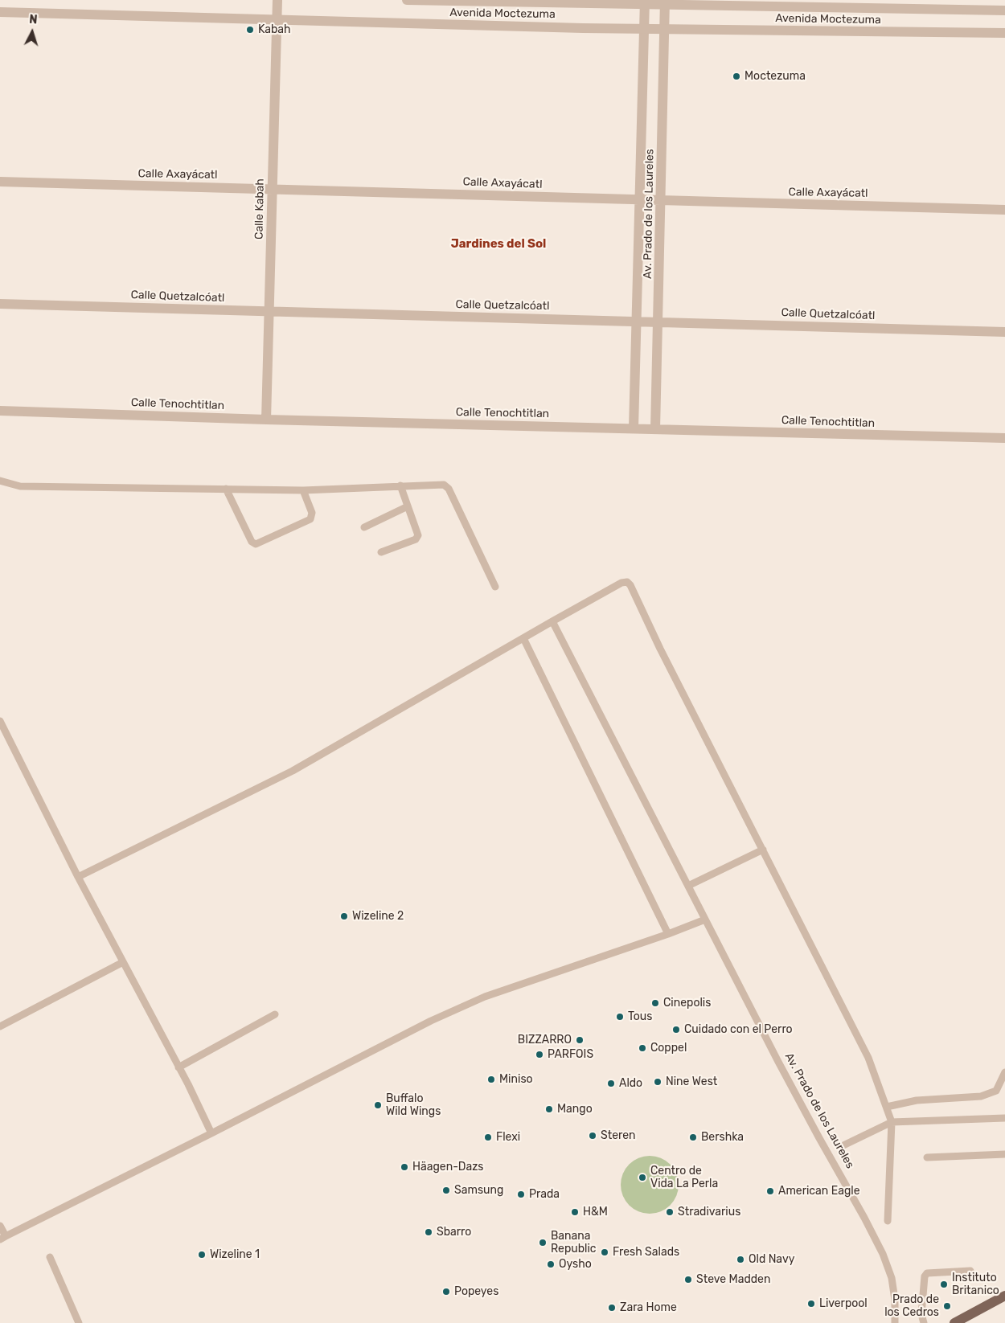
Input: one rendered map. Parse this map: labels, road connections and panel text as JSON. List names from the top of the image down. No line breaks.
{"streets":{"street":["Avenida Moctezuma","Calle Axayácatl","Calle Kabah","Av. Prado de los Laureles","Calle Quetzalcóatl","Calle Tenochtitlan"]},"crossings":[["Avenida Moctezuma","Calle Kabah"],["Avenida Moctezuma","Av. Prado de los Laureles"],["Calle Axayácatl","Calle Kabah"],["Calle Axayácatl","Av. Prado de los Laureles"],["Calle Kabah","Calle Quetzalcóatl"],["Calle Kabah","Calle Tenochtitlan"],["Av. Prado de los Laureles","Calle Quetzalcóatl"],["Av. Prado de los Laureles","Calle Tenochtitlan"]],"districts":["Jardines del Sol"],"places":["Kabah","Moctezuma","Wizeline 2","Cinepolis","Tous","Cuidado con el Perro","BIZZARRO","Coppel","PARFOIS","Miniso","Nine West","Aldo","Buffalo Wild Wings","Mango","Steren","Flexi","Bershka","Häagen-Dazs","Centro de Vida La Perla","Samsung","American Eagle","Prada","H&M","Stradivarius","Sbarro","Banana Republic","Fresh Salads","Wizeline 1","Old Navy","Oysho","Steve Madden","Instituto Britanico","Popeyes","Liverpool","Prado de los Cedros","Zara Home"],"north":"top"}
